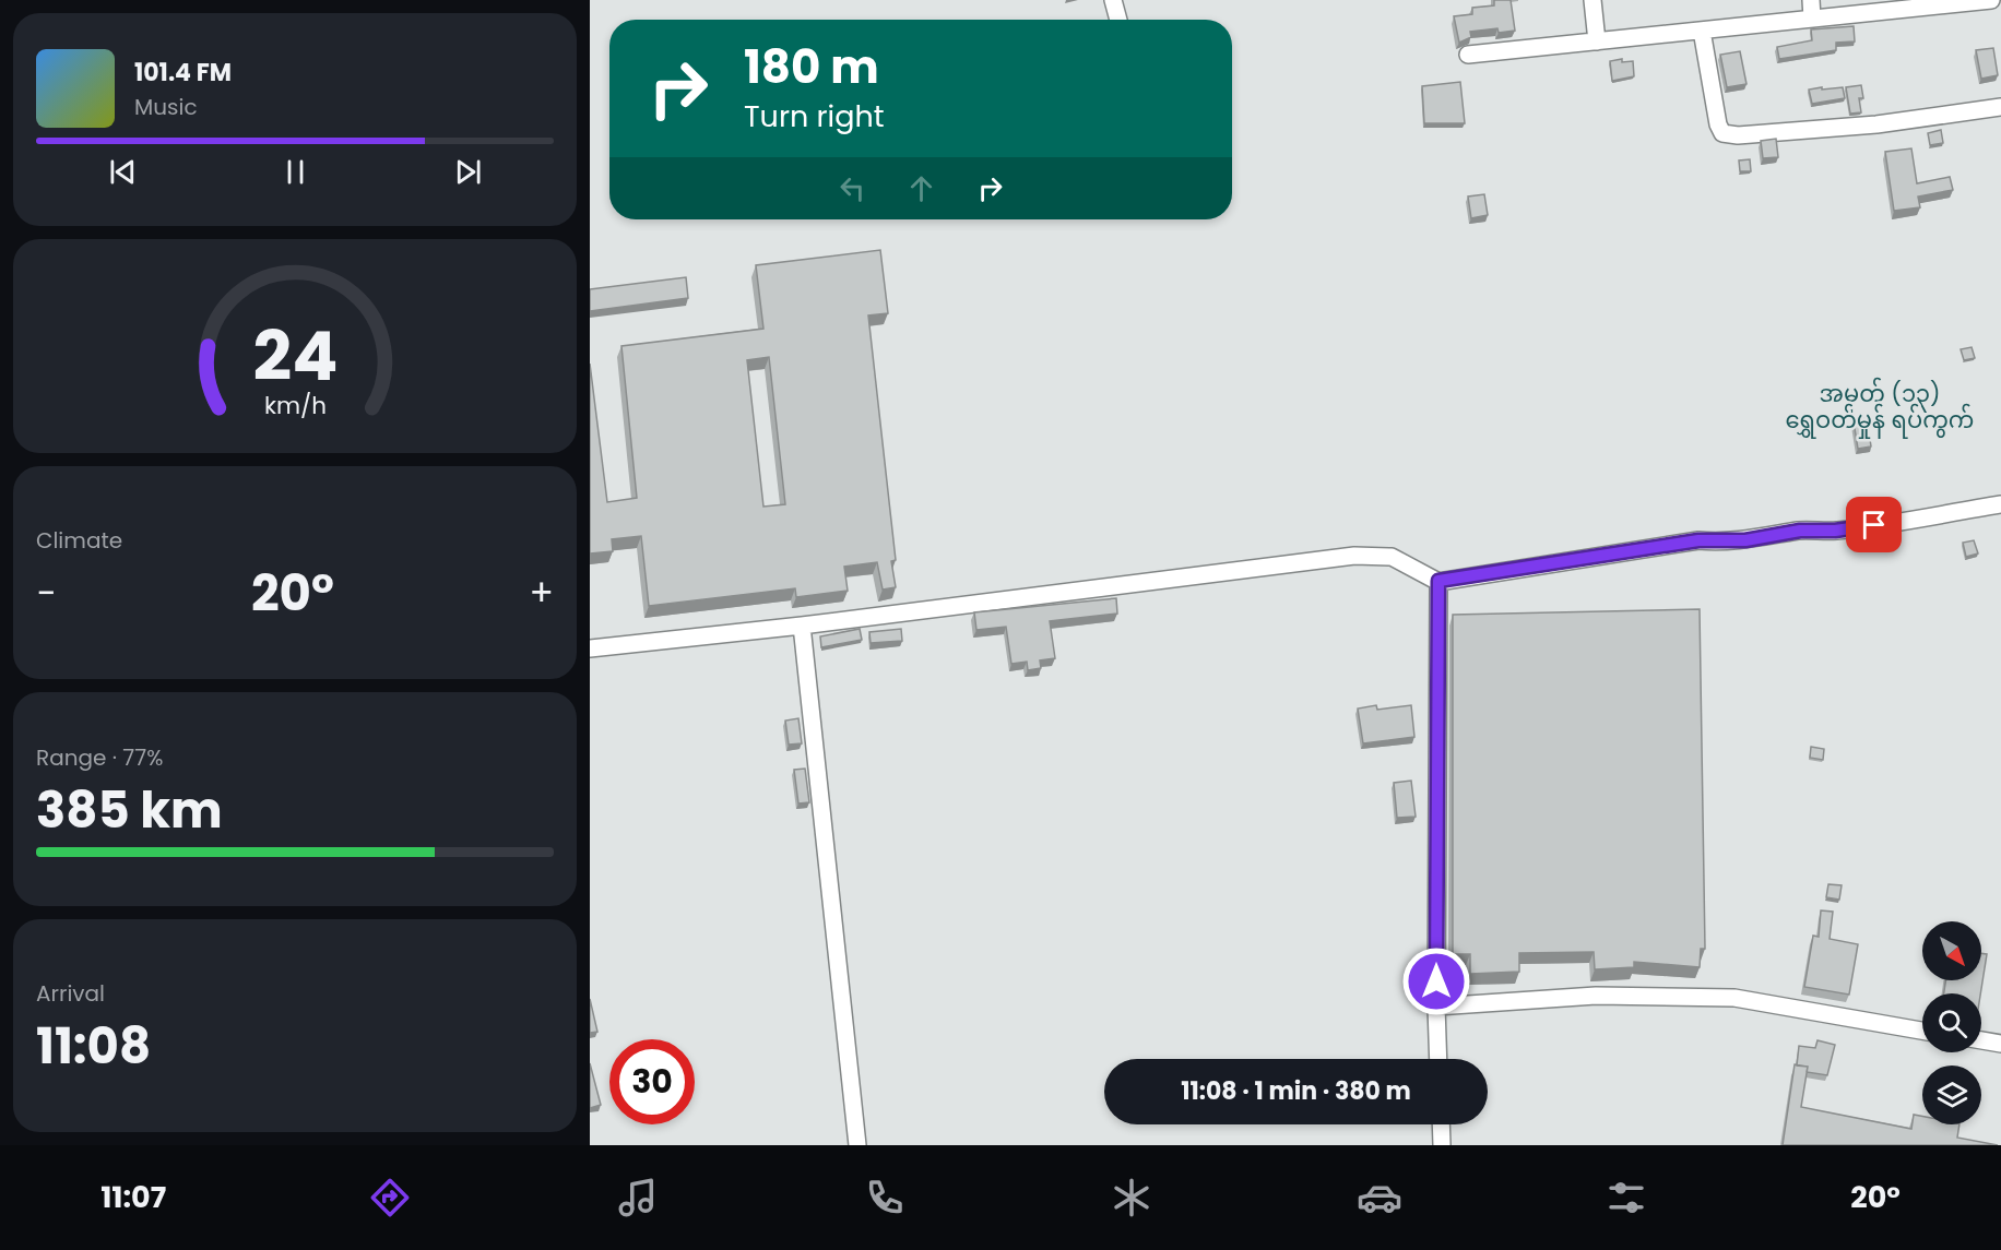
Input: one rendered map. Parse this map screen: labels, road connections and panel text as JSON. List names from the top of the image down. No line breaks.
{"districts":["အမှတ် (၁၃) ရွှေဝတ်မှုန် ရပ်ကွက်"],"north":"bottom right","page":{"turn":["180 m","Turn right"],"song":["101.4 FM","Music"],"tile":["Climate",["Range · 77%","385 km"],["Arrival","11:08"]],"heat":["−","20°","+"],"limit":"30","trip":"11:08 · 1 min · 380 m","tabs":["11:07","20°"],"gauge":["24","km/h"]}}
